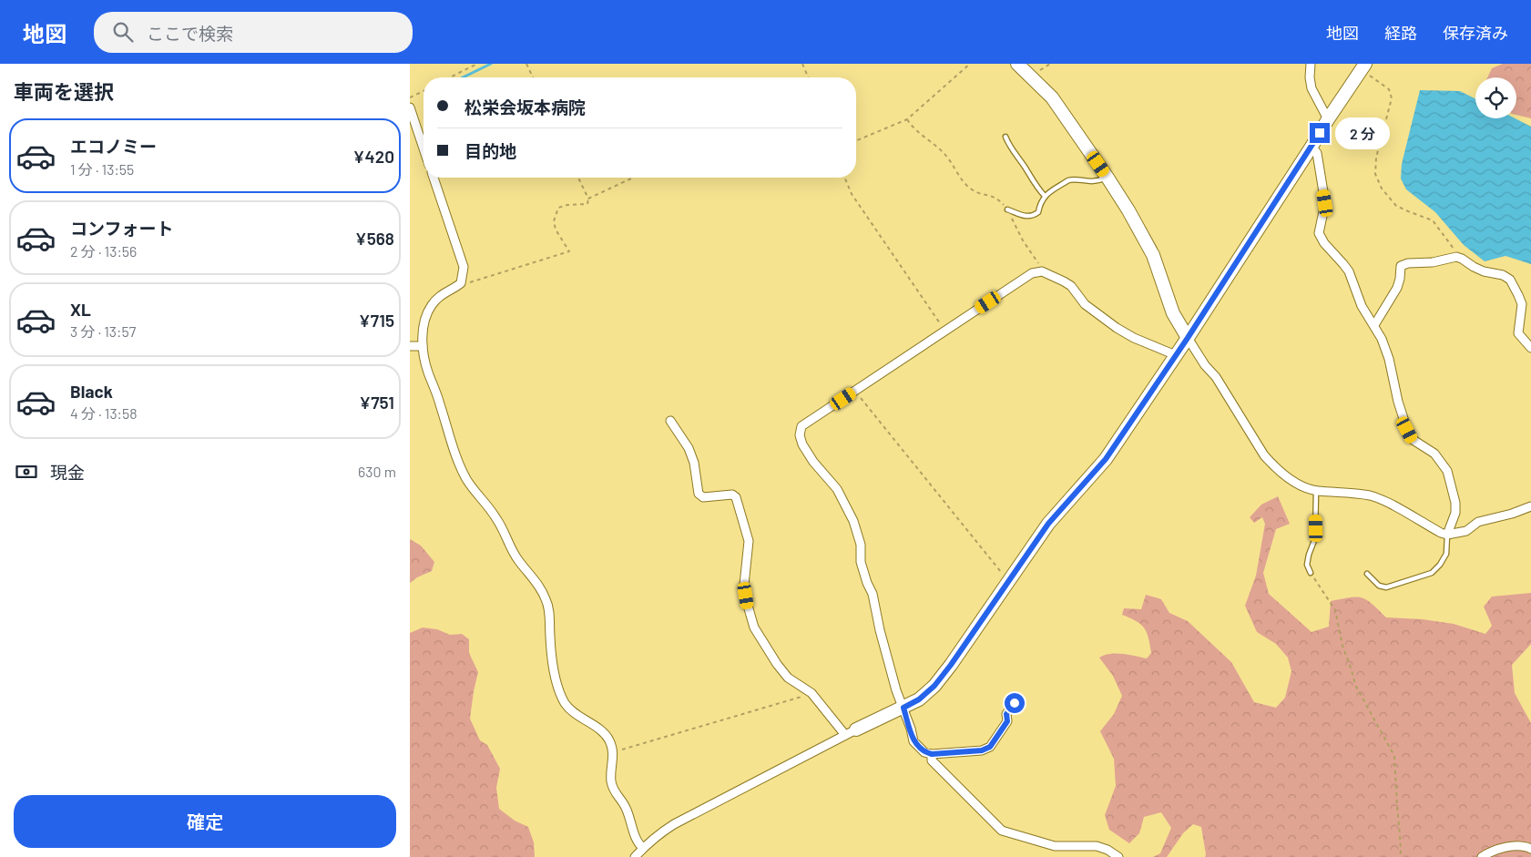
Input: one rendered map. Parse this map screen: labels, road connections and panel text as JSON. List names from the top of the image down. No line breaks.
{"page":{"header":"地図","search":"ここで検索","nav":["地図","経路","保存済み"],"heading":"車両を選択","banner":["松栄会坂本病院","目的地"],"bubble":"2 分","list":[{"name":"エコノミー","note":"1 分 · 13:55","value":"¥420"},{"name":"コンフォート","note":"2 分 · 13:56","value":"¥568"},{"name":"XL","note":"3 分 · 13:57","value":"¥715"},{"name":"Black","note":"4 分 · 13:58","value":"¥751"}],"pay":["現金","630 m"],"buttons":"確定"}}
